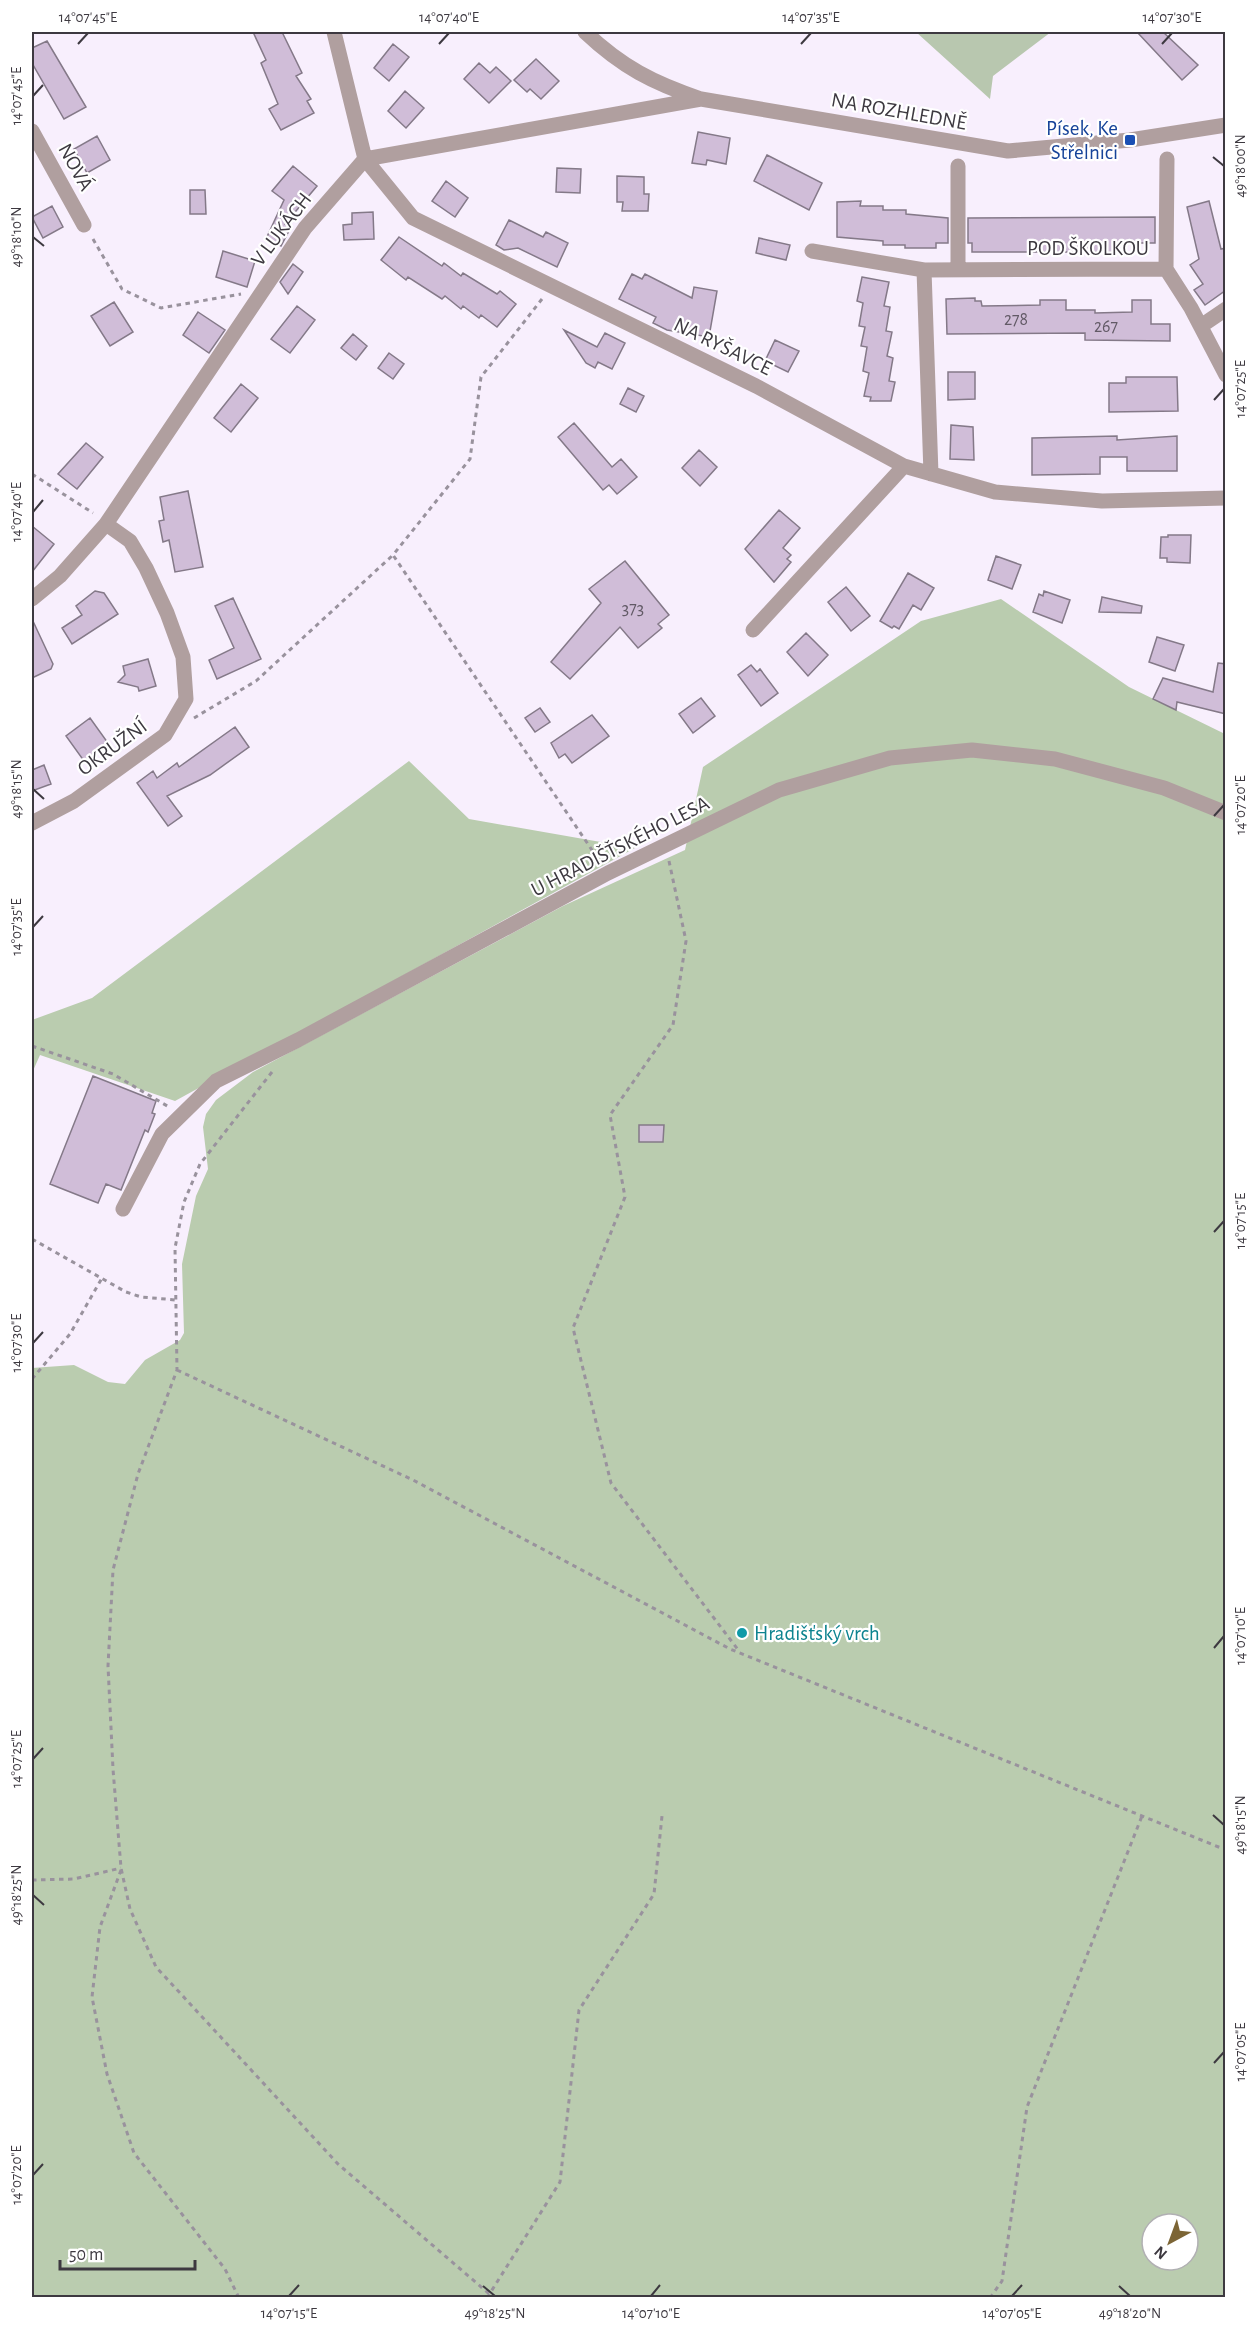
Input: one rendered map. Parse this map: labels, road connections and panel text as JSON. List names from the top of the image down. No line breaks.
{"streets":{"street":["NA ROZHLEDNĚ","NOVÁ","V LUKÁCH","POD ŠKOLKOU","NA RYŠAVCE","OKRUŽNÍ","U HRADIŠŤSKÉHO LESA"]},"crossings":[["V LUKÁCH","NA RYŠAVCE"],["V LUKÁCH","OKRUŽNÍ"]],"places":{"transit":["Písek, Ke Střelnici"],"other":["Hradišťský vrch"]},"house_numbers":["278","267","373"],"scale_bar":"50 m","north":"bottom left","coordinates":["14°07'45\"E","14°07'40\"E","14°07'35\"E","14°07'30\"E","49°18'00\"N","49°18'10\"N","14°07'25\"E","49°18'15\"N","14°07'20\"E","14°07'15\"E","14°07'10\"E","49°18'25\"N","14°07'05\"E","49°18'20\"N"]}
